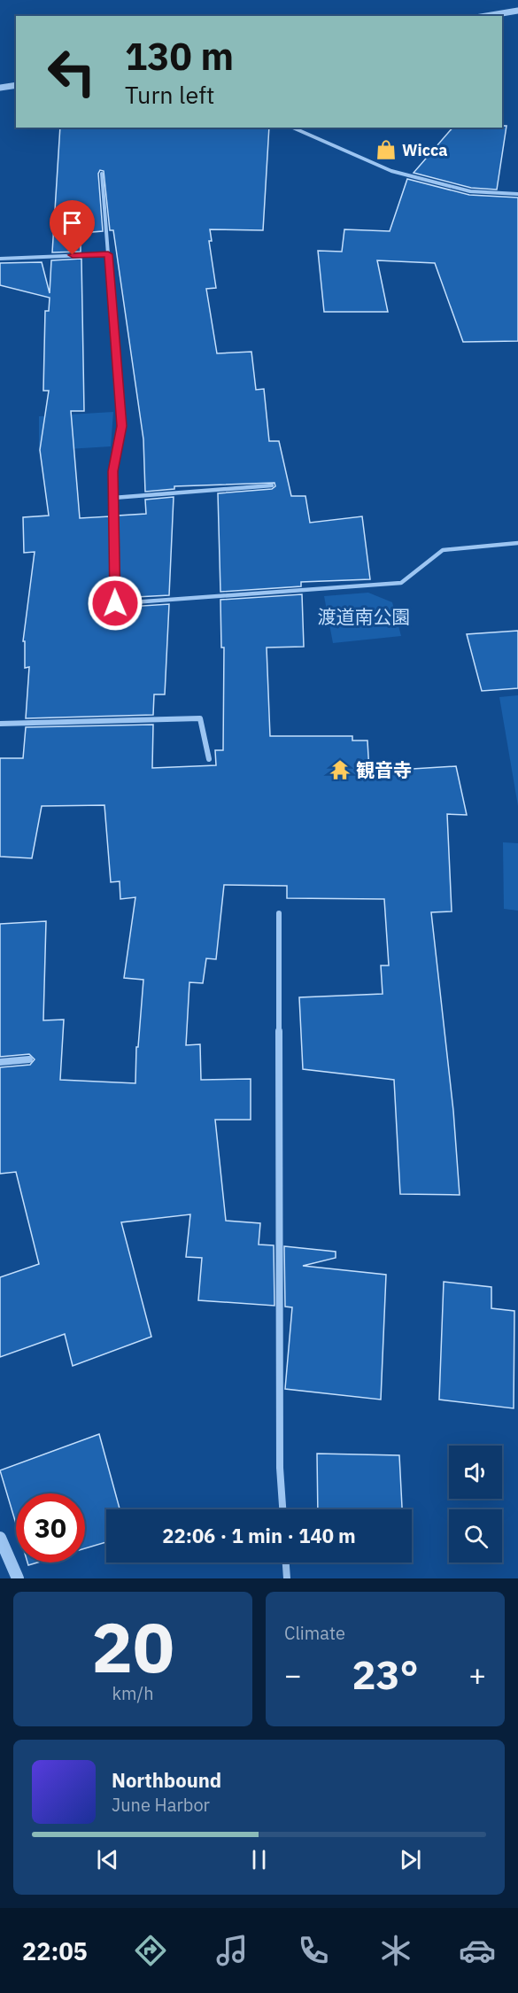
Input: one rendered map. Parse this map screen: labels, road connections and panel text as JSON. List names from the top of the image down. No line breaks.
{"parks":["渡道南公園"],"places":{"shop":["Wicca"],"temple":["観音寺"]},"page":{"turn":["130 m","Turn left"],"limit":"30","trip":"22:06 · 1 min · 140 m","tile":[["20","km/h"],"Climate"],"heat":["−","23°","+"],"song":["Northbound","June Harbor"],"tabs":"22:05"}}
